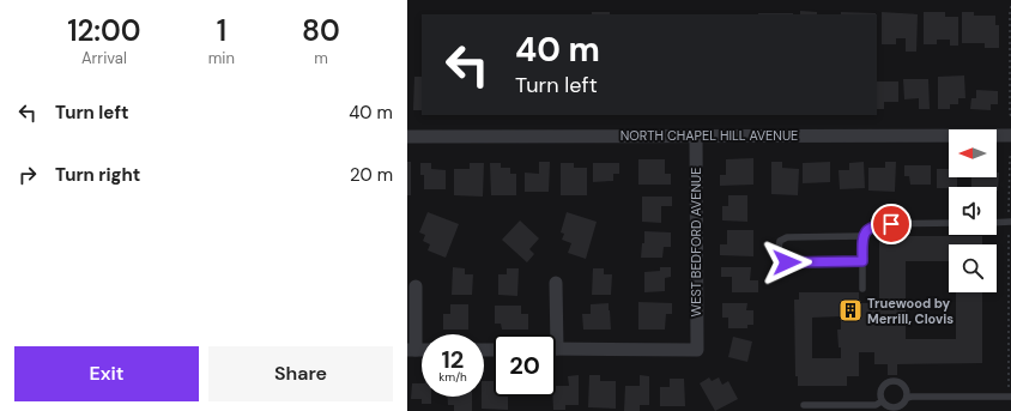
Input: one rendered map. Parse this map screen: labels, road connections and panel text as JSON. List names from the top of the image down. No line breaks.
{"streets":{"street":["NORTH CHAPEL HILL AVENUE","WEST BEDFORD AVENUE"]},"crossings":[["NORTH CHAPEL HILL AVENUE","WEST BEDFORD AVENUE"]],"places":{"building":["Truewood by Merrill, Clovis"]},"north":"left","page":{"eta":["12:00","Arrival","1","min","80","m"],"turn":["40 m","Turn left"],"list":[{"name":"Turn left","value":"40 m"},{"name":"Turn right","value":"20 m"}],"speed":"12 km/h","limit":"20","buttons":["Exit","Share"]}}
